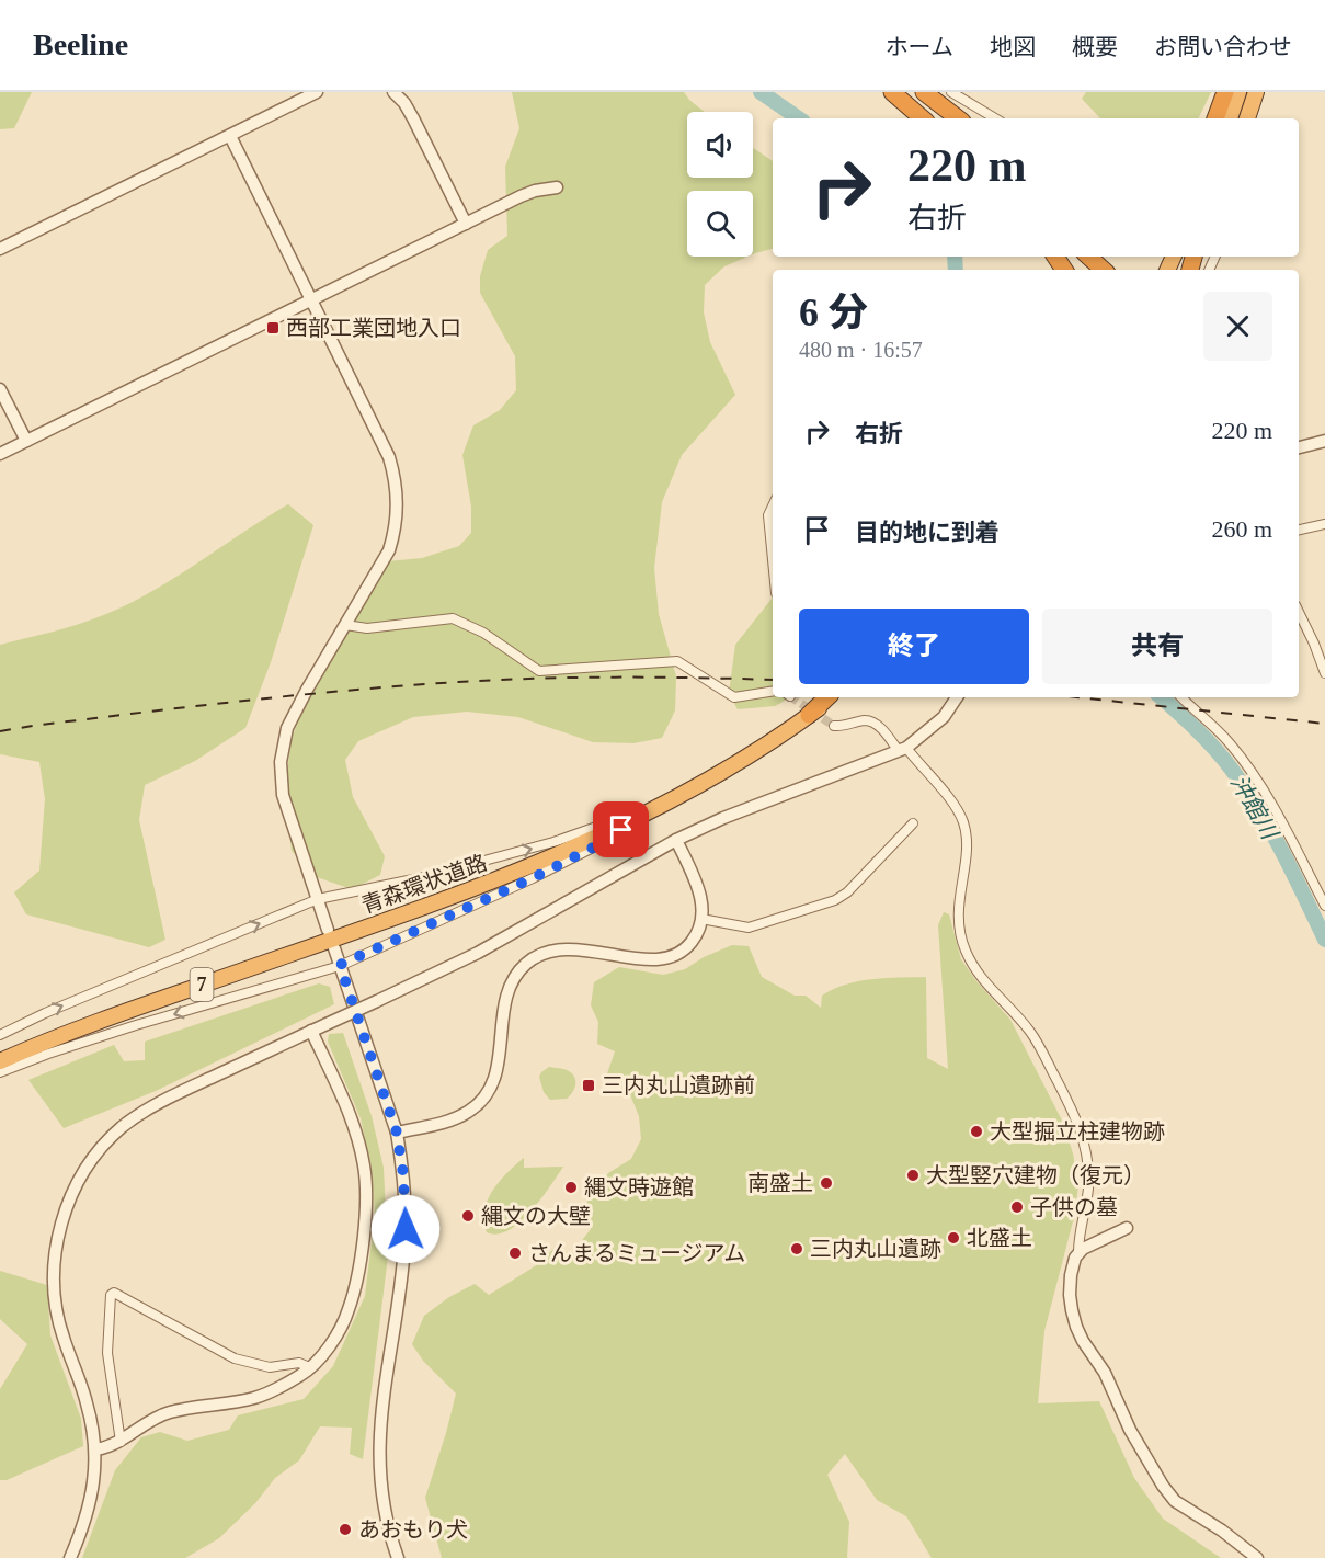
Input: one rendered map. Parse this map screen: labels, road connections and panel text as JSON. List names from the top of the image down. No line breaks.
{"streets":{"highway":["青森環状道路","7"]},"water":["沖館川"],"places":{"transit":["西部工業団地入口","三内丸山遺跡前"],"other":["大型掘立柱建物跡","大型竪穴建物（復元）","南盛土","縄文時遊館","子供の墓","縄文の大壁","北盛土","三内丸山遺跡","さんまるミュージアム","あおもり犬"]},"page":{"header":"Beeline","nav":["ホーム","地図","概要","お問い合わせ"],"turn":["220 m","右折"],"heading":["6 分","480 m · 16:57"],"list":[{"name":"右折","value":"220 m"},{"name":"目的地に到着","value":"260 m"}],"buttons":["終了","共有"]}}
